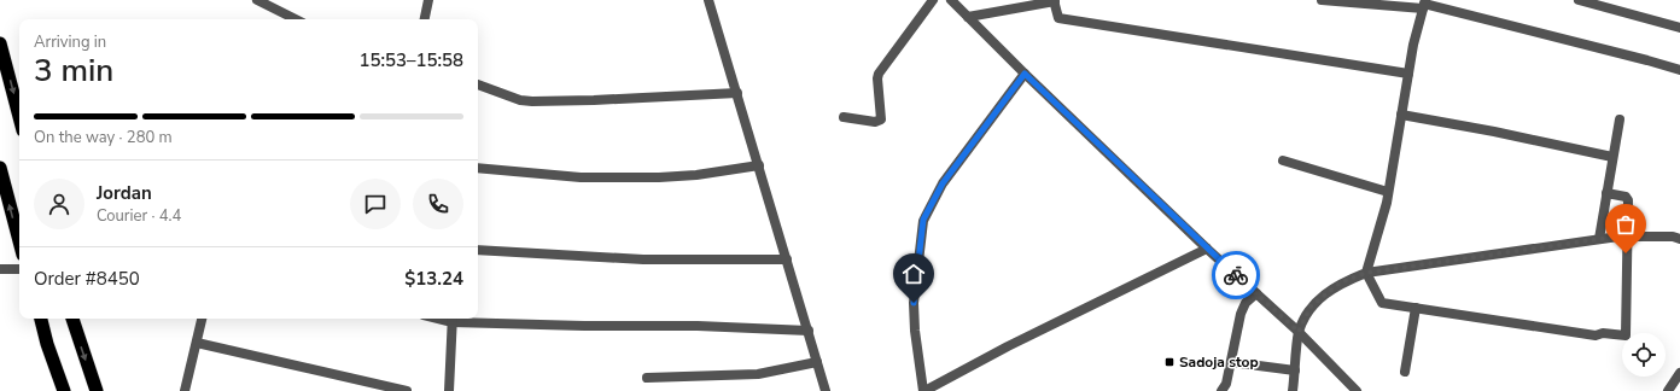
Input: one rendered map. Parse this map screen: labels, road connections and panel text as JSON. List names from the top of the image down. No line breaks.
{"places":{"transit":["Sadoja stop"]},"page":{"heading":["3 min","Arriving in","15:53–15:58"],"panel":["Jordan","Courier · 4.4","Order #8450","$13.24"],"bar":"On the way · 280 m"}}
